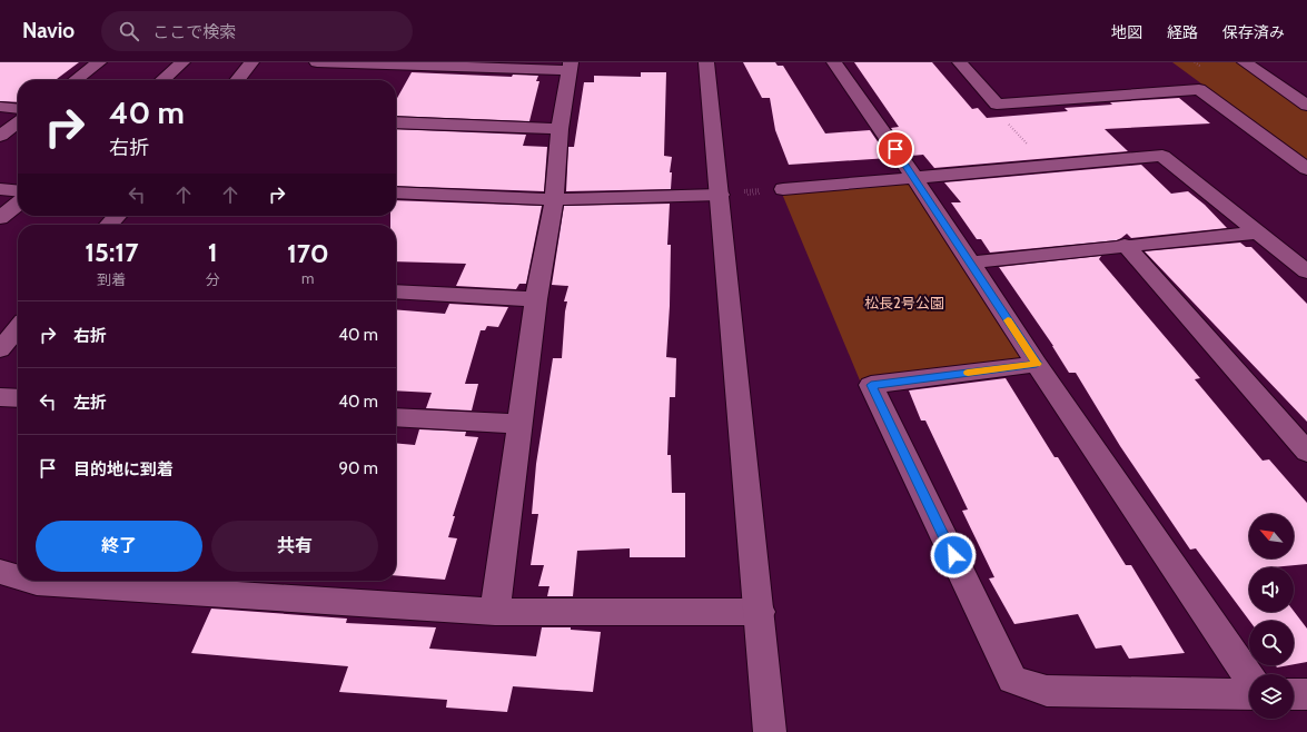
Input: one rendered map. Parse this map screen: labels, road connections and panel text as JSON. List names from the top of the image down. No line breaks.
{"parks":["松長2号公園"],"north":"top left","page":{"header":"Navio","search":"ここで検索","nav":["地図","経路","保存済み"],"turn":["40 m","右折"],"eta":["15:17","到着","1","分","170","m"],"list":[{"name":"右折","value":"40 m"},{"name":"左折","value":"40 m"},{"name":"目的地に到着","value":"90 m"}],"buttons":["終了","共有"]}}
